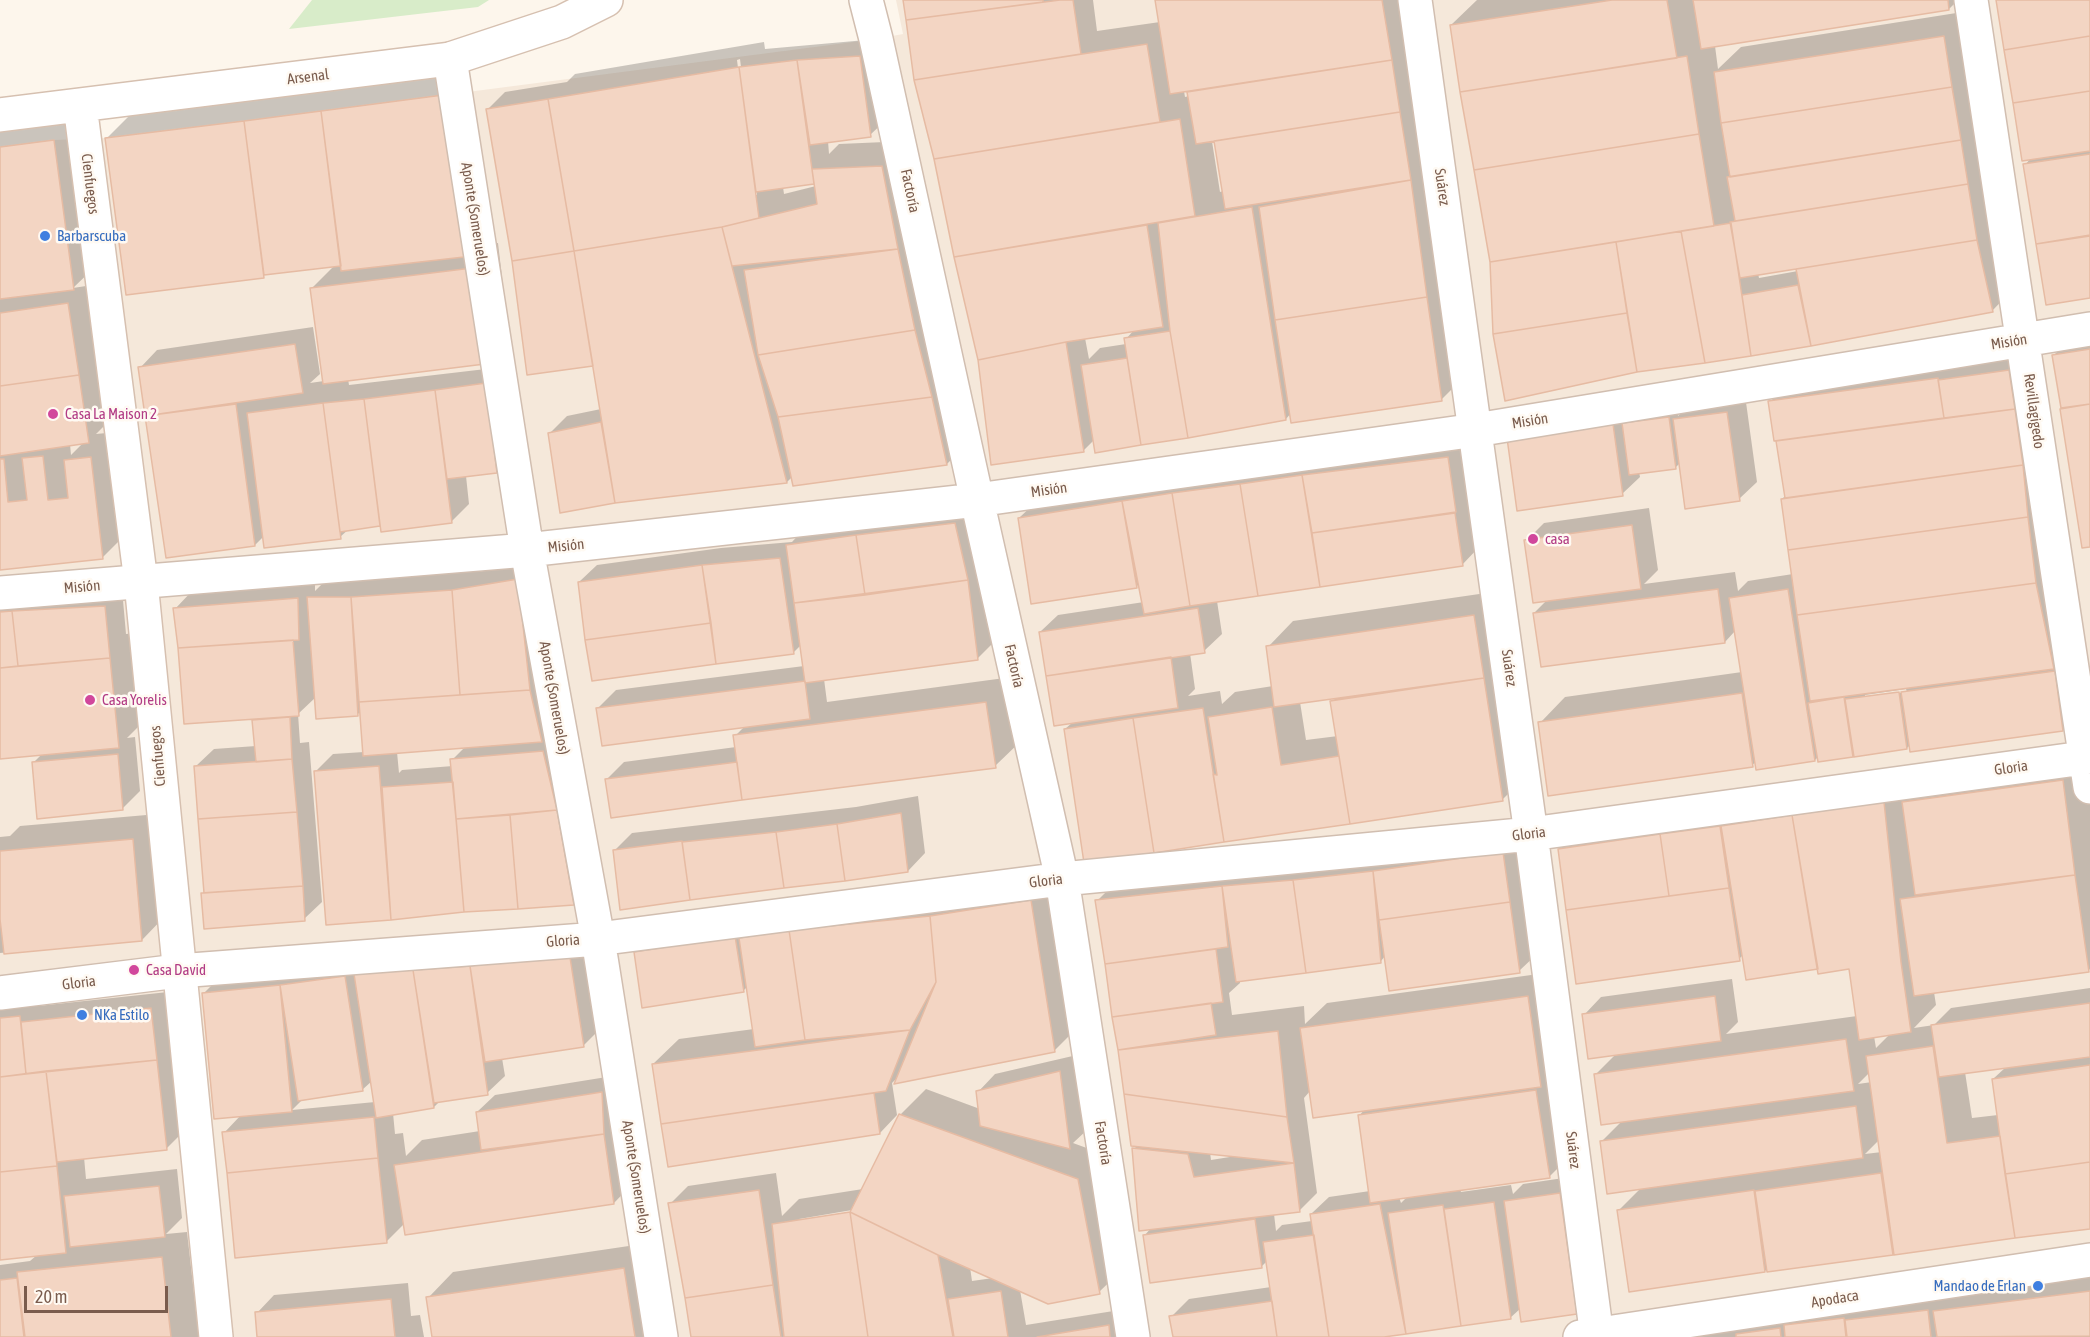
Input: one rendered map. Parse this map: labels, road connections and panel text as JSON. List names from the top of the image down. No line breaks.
{"streets":{"street":["Arsenal","Cienfuegos","Suárez","Factoría","Aponte (Someruelos)","Misión","Revillagigedo","Gloria","Apodaca"]},"crossings":[["Arsenal","Cienfuegos"],["Arsenal","Aponte (Someruelos)"],["Cienfuegos","Misión"],["Cienfuegos","Gloria"],["Suárez","Misión"],["Suárez","Gloria"],["Suárez","Apodaca"],["Factoría","Misión"],["Factoría","Gloria"],["Aponte (Someruelos)","Misión"],["Aponte (Someruelos)","Gloria"],["Misión","Revillagigedo"],["Revillagigedo","Gloria"]],"places":["Barbarscuba","Casa La Maison 2","casa","Casa Yorelis","Casa David","NKa Estilo","Mandao de Erlan"],"scale_bar":"20 m"}
